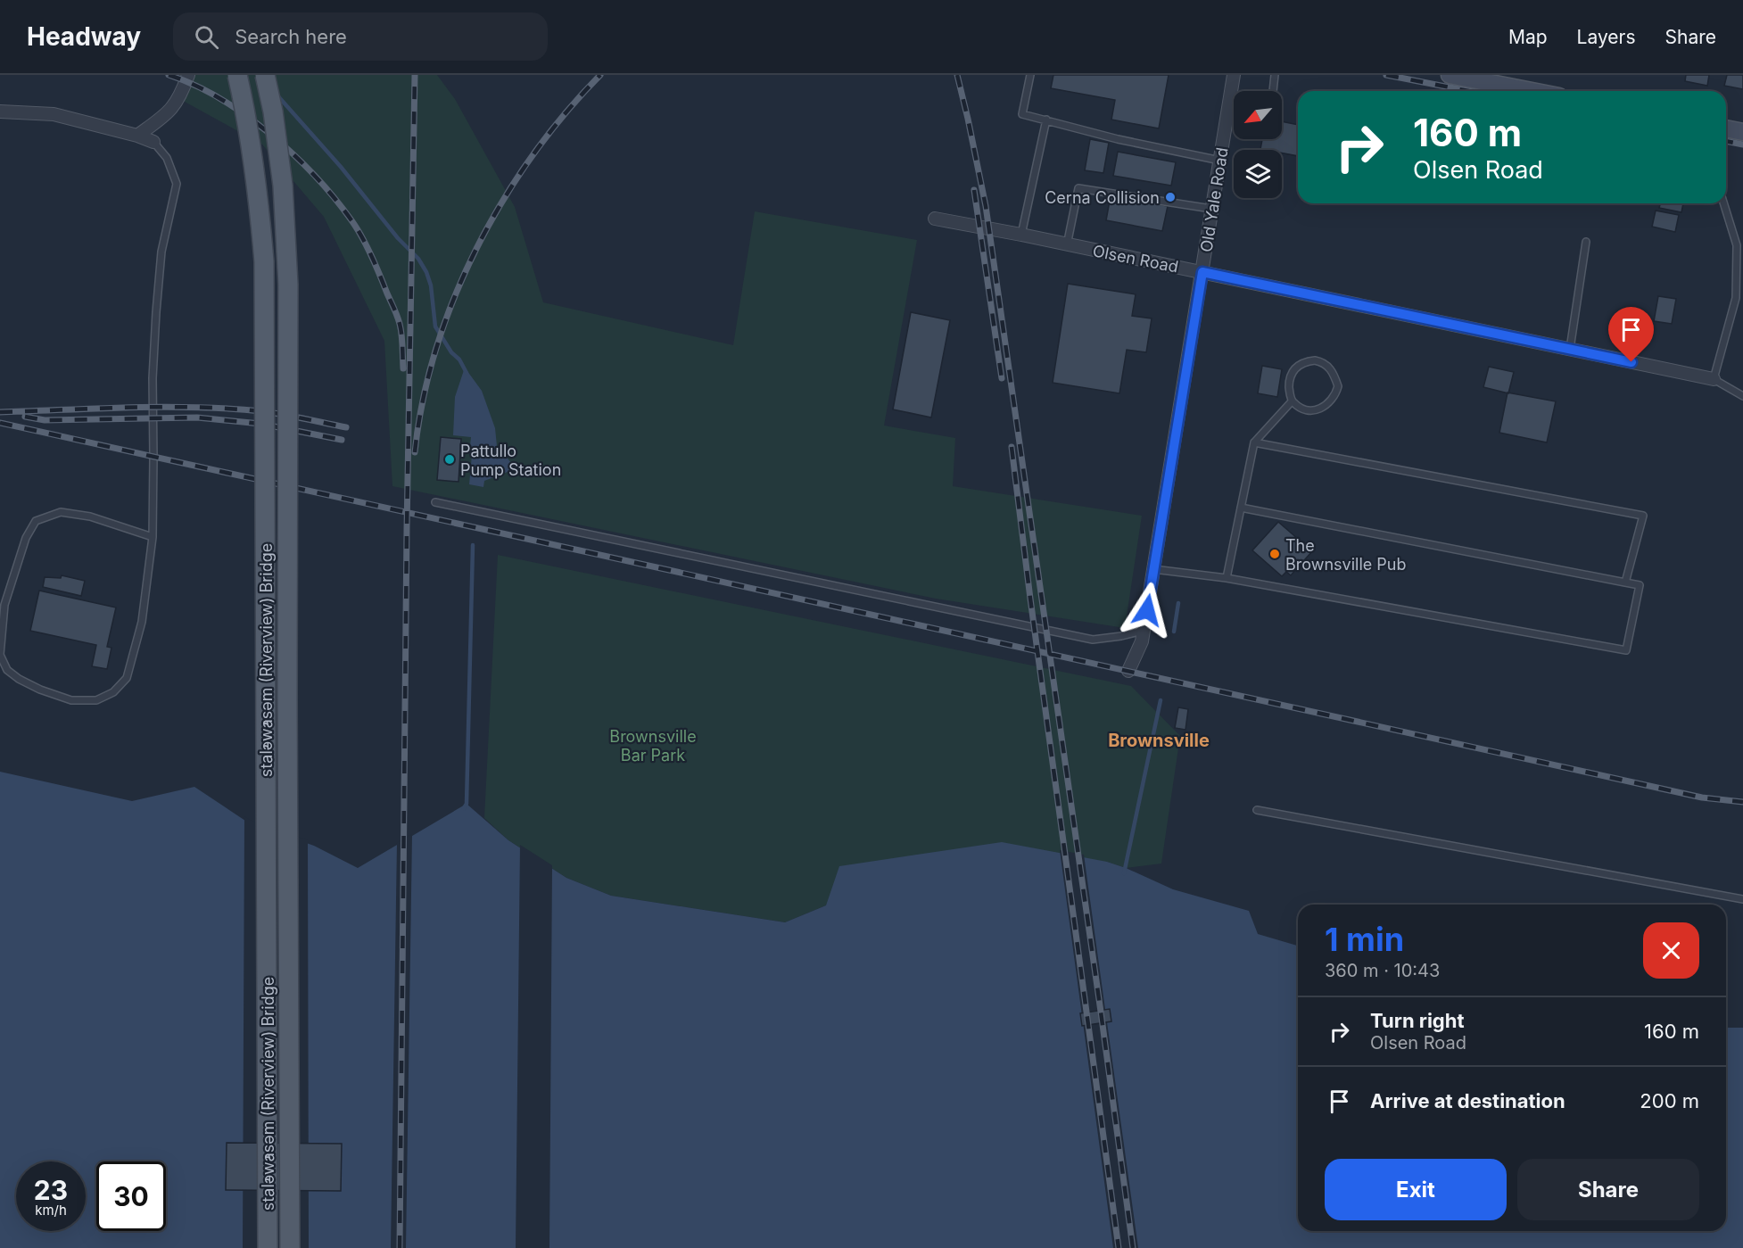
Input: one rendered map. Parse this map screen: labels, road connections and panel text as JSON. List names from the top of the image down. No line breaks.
{"streets":{"main road":["stal̕əw̓asəm (Riverview) Bridge"],"street":["Old Yale Road","Olsen Road"]},"crossings":[["Old Yale Road","Olsen Road"]],"districts":["Brownsville"],"parks":["Brownsville Bar Park"],"places":["Cerna Collision","Pattullo Pump Station","The Brownsville Pub"],"north":"bottom left","page":{"header":"Headway","search":"Search here","nav":["Map","Layers","Share"],"turn":["160 m","Olsen Road"],"heading":["1 min","360 m · 10:43"],"list":[{"name":"Turn right","note":"Olsen Road","value":"160 m"},{"name":"Arrive at destination","value":"200 m"}],"buttons":["Exit","Share"],"speed":"23 km/h","limit":"30"}}
